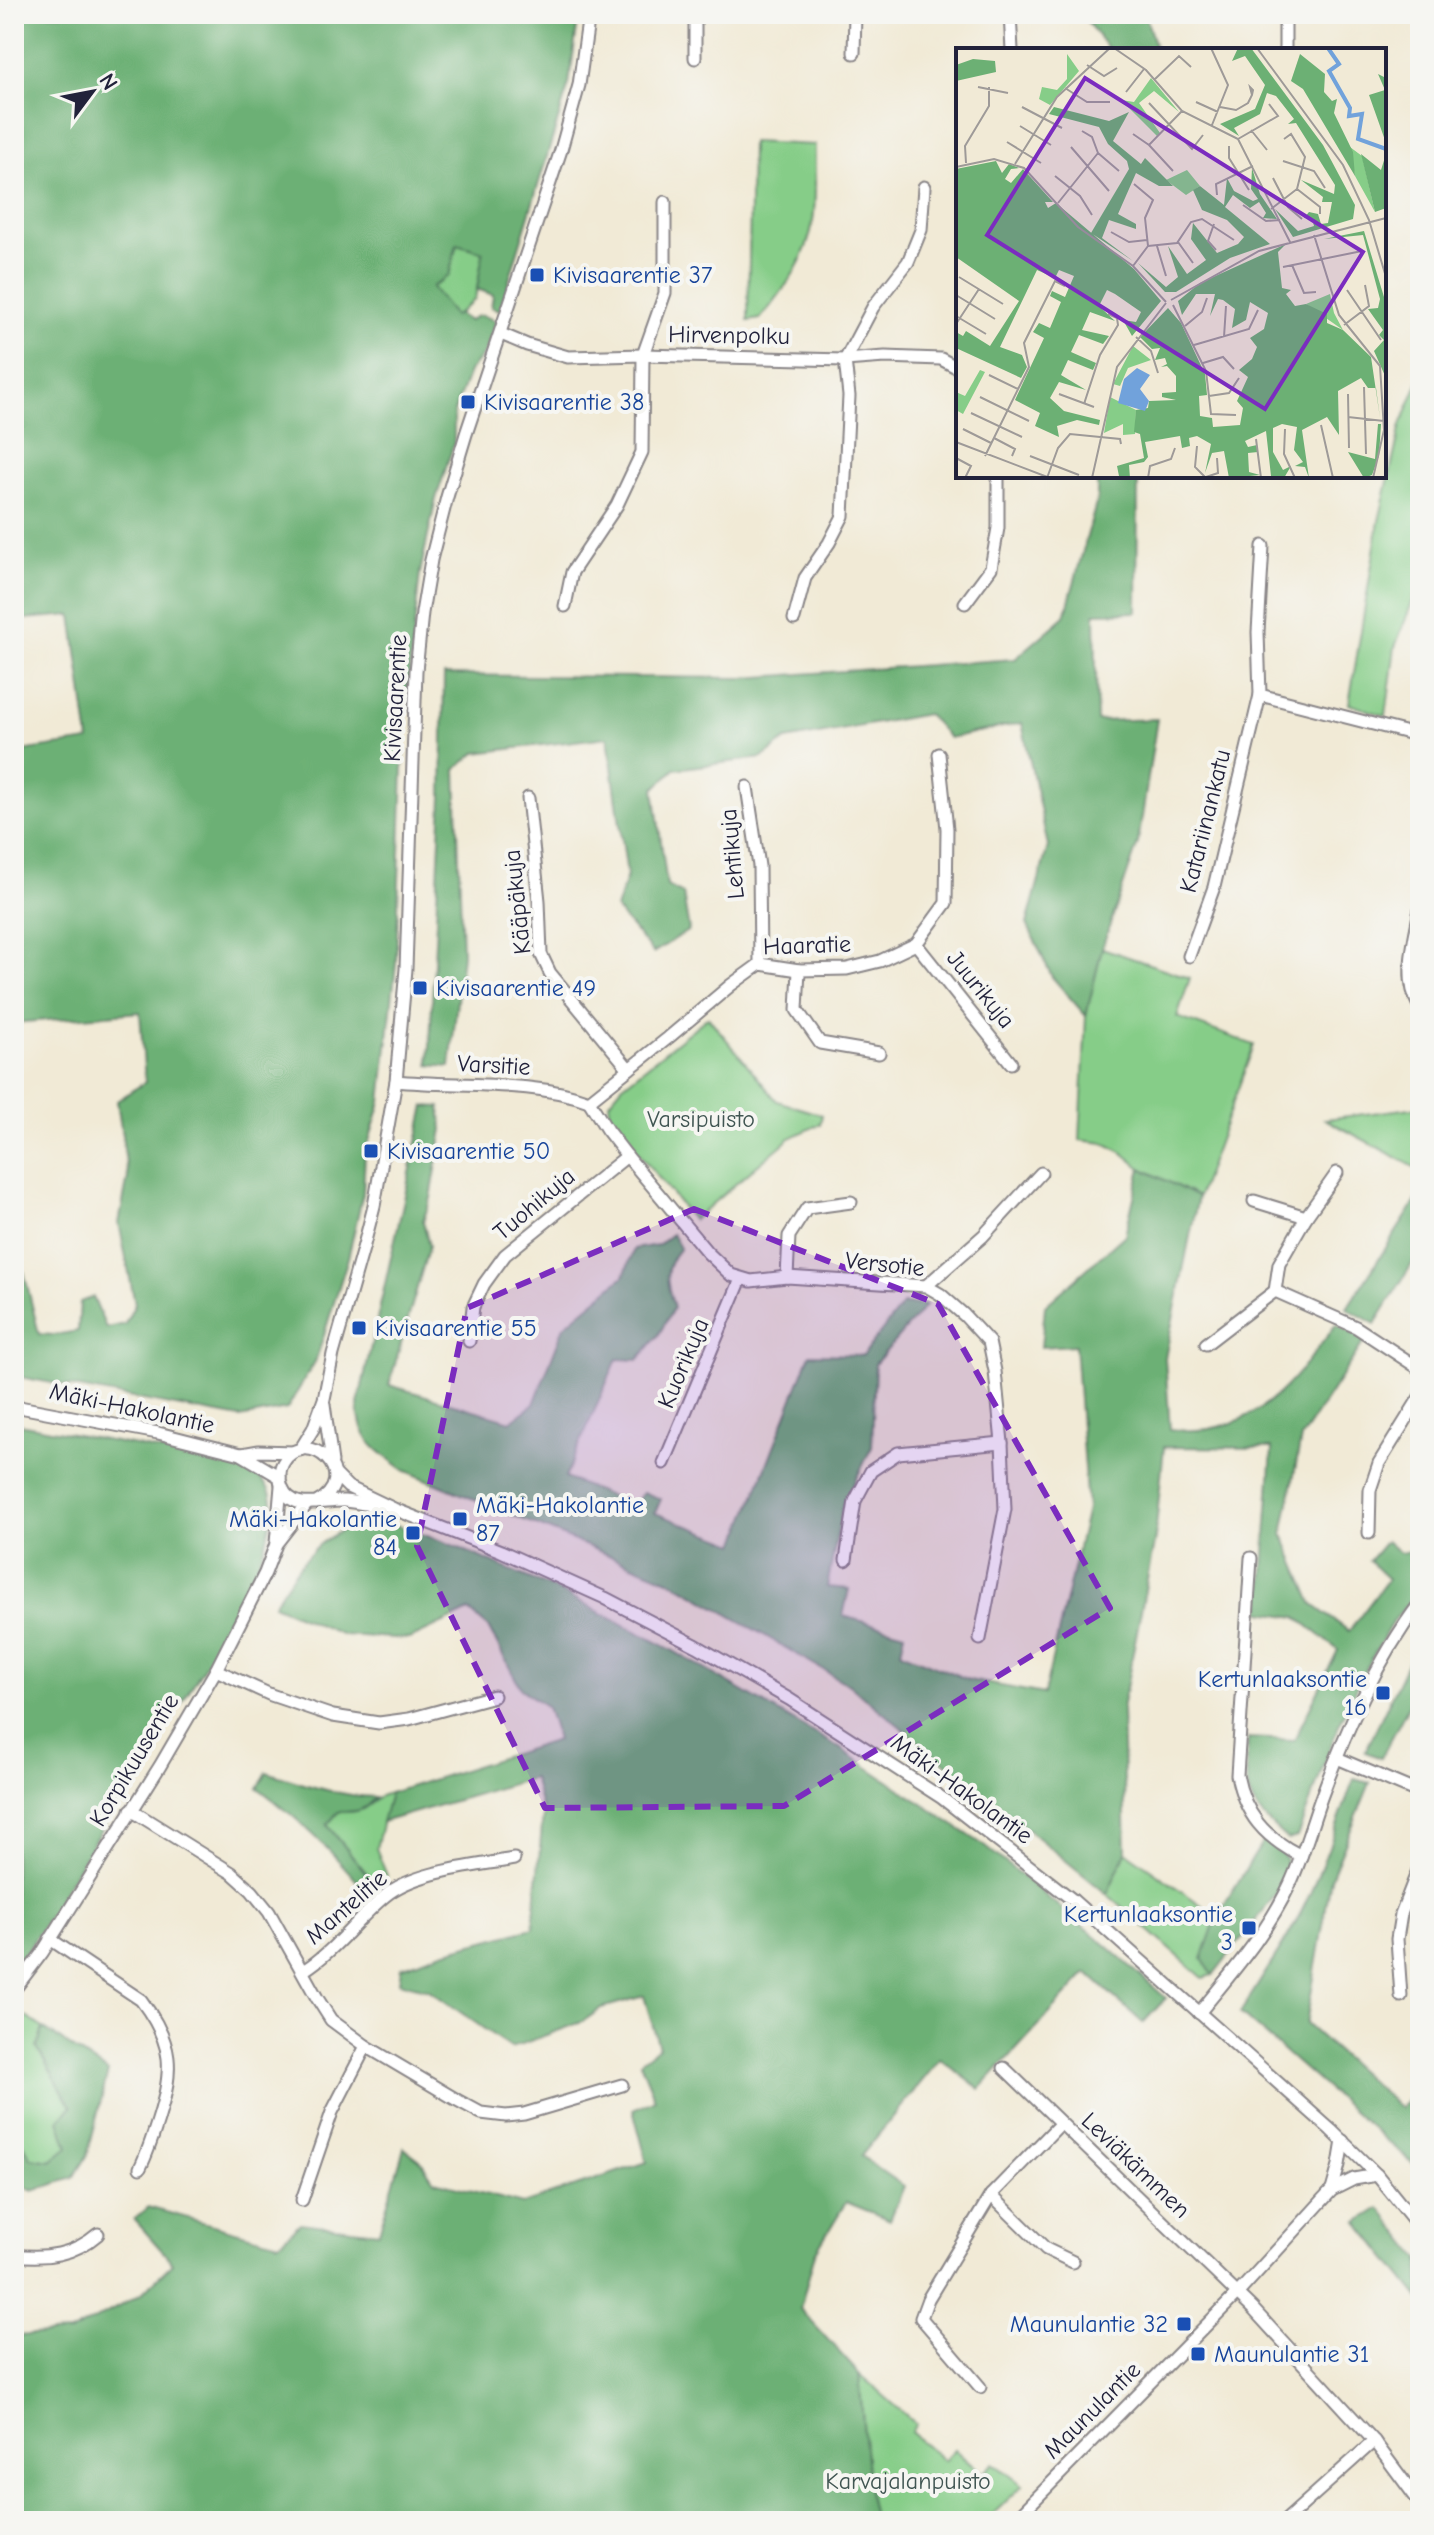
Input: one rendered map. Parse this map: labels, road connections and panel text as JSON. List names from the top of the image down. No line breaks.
{"streets":{"street":["Hirvenpolku","Kivisaarentie","Katariinankatu","Lehtikuja","Kääpäkuja","Haaratie","Juurikuja","Varsitie","Tuohikuja","Versotie","Kuorikuja","Mäki-Hakolantie","Korpikuusentie","Mantelitie","Leviäkämmen","Maunulantie"]},"crossings":[["Hirvenpolku","Kivisaarentie"],["Kivisaarentie","Varsitie"],["Kivisaarentie","Mäki-Hakolantie"],["Kivisaarentie","Korpikuusentie"],["Lehtikuja","Haaratie"],["Kääpäkuja","Haaratie"],["Haaratie","Juurikuja"],["Haaratie","Varsitie"],["Versotie","Kuorikuja"],["Mäki-Hakolantie","Korpikuusentie"],["Mäki-Hakolantie","Maunulantie"],["Leviäkämmen","Maunulantie"]],"parks":["Varsipuisto","Karvajalanpuisto"],"places":{"transit":["Kivisaarentie 37","Kivisaarentie 38","Kivisaarentie 49","Kivisaarentie 50","Kivisaarentie 55","Mäki-Hakolantie 87","Mäki-Hakolantie 84","Kertunlaaksontie 16","Kertunlaaksontie 3","Maunulantie 32","Maunulantie 31"]},"north":"top right"}
